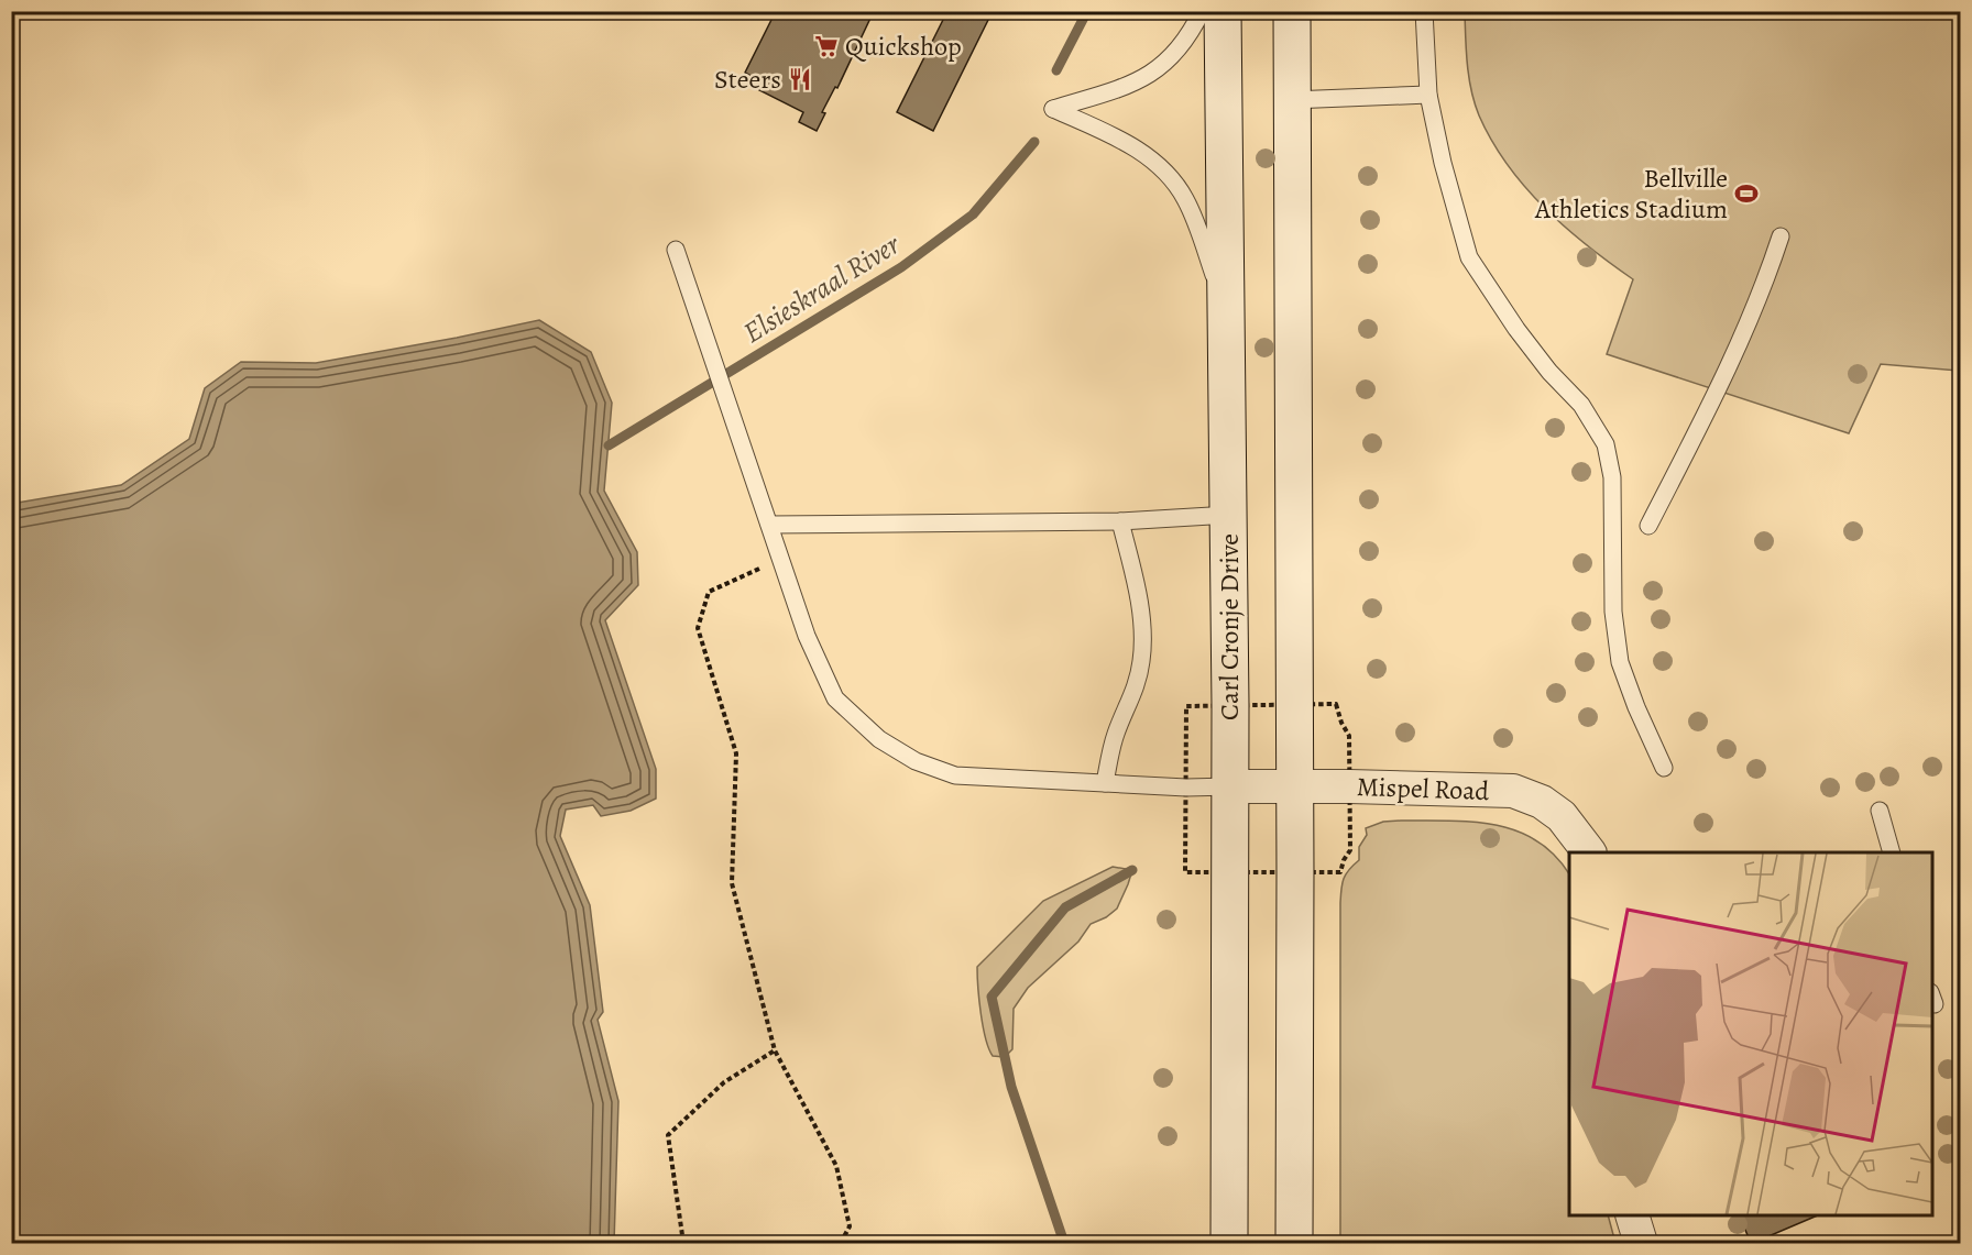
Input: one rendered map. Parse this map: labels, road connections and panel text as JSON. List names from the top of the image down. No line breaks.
{"streets":{"main road":["Carl Cronje Drive"],"street":["Mispel Road"]},"crossings":[["Carl Cronje Drive","Mispel Road"]],"water":["Elsieskraal River"],"places":{"supermarket":["Quickshop"],"restaurant":["Steers"],"sports":["Bellville Athletics Stadium"]}}
